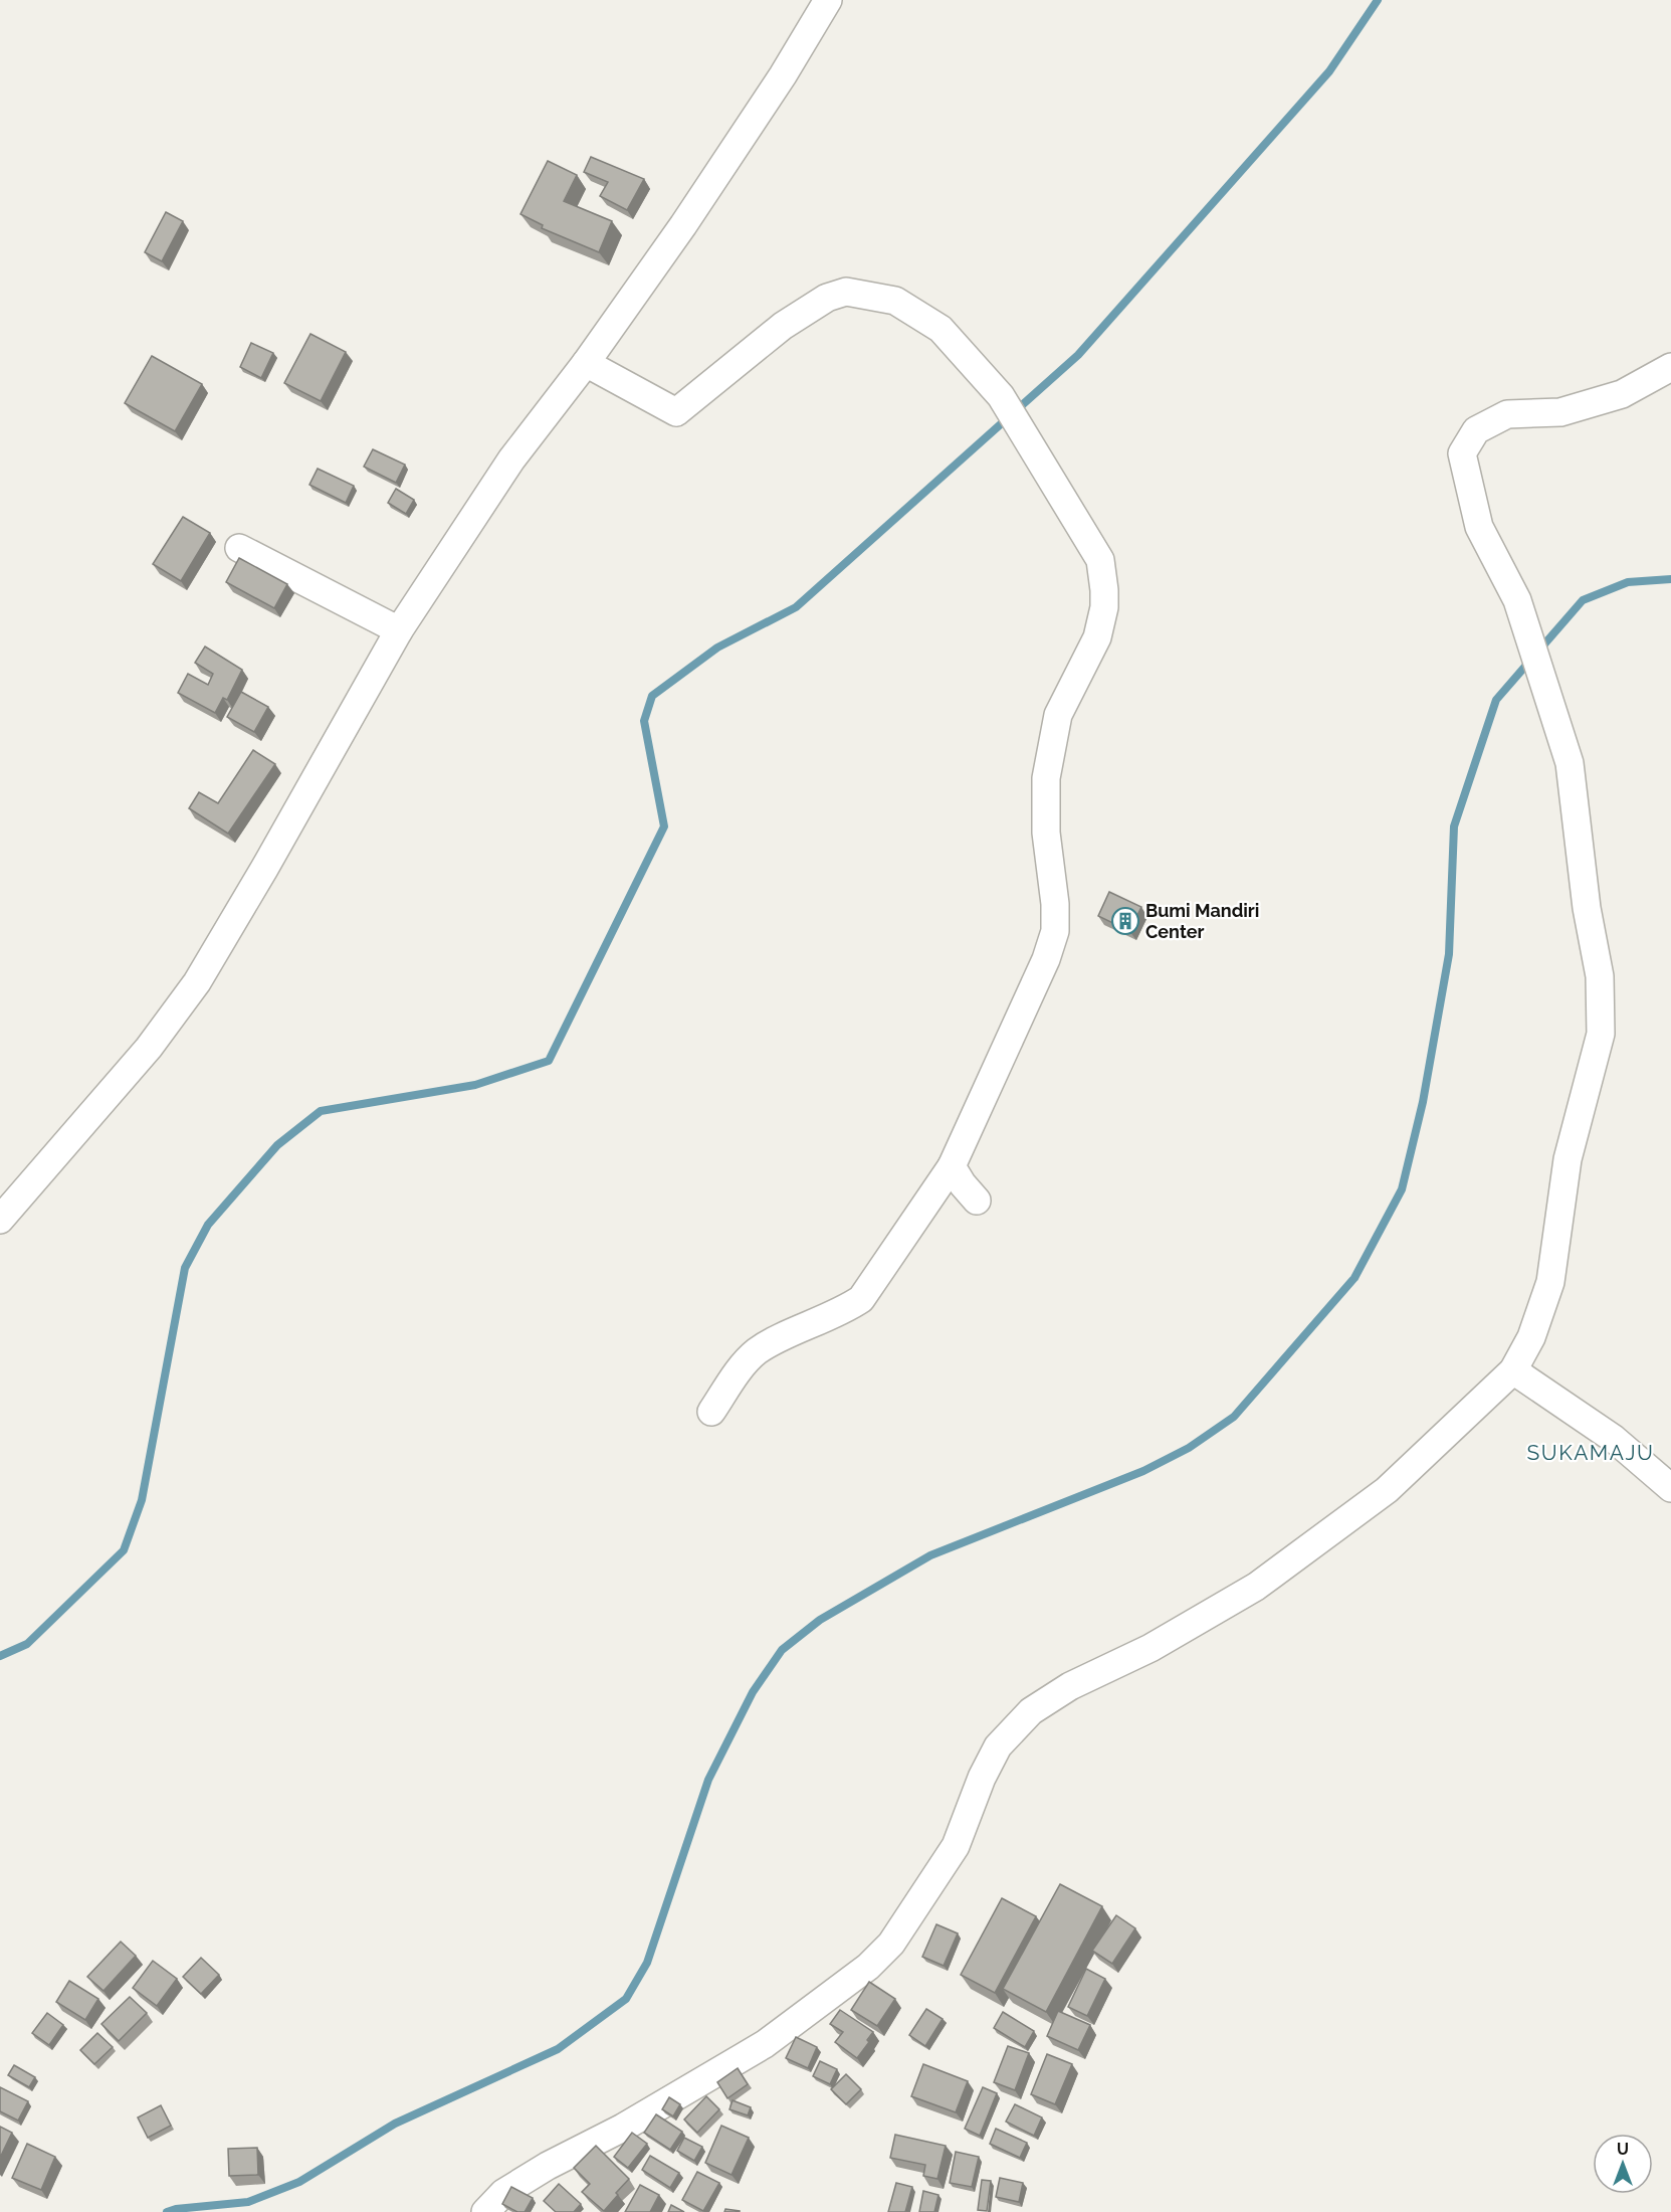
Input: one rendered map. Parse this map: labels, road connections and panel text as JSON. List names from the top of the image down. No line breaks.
{"districts":["SUKAMAJU"],"places":{"building":["Bumi Mandiri Center"]},"north":"top"}
